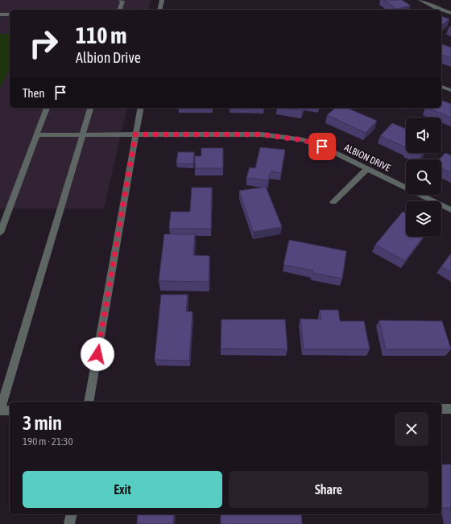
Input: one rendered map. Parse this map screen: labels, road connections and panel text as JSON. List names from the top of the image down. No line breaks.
{"streets":{"street":["ALBION DRIVE"]},"page":{"turn":["110 m","Albion Drive"],"then":"Then","heading":["3 min","190 m · 21:30"],"buttons":["Exit","Share"]}}
